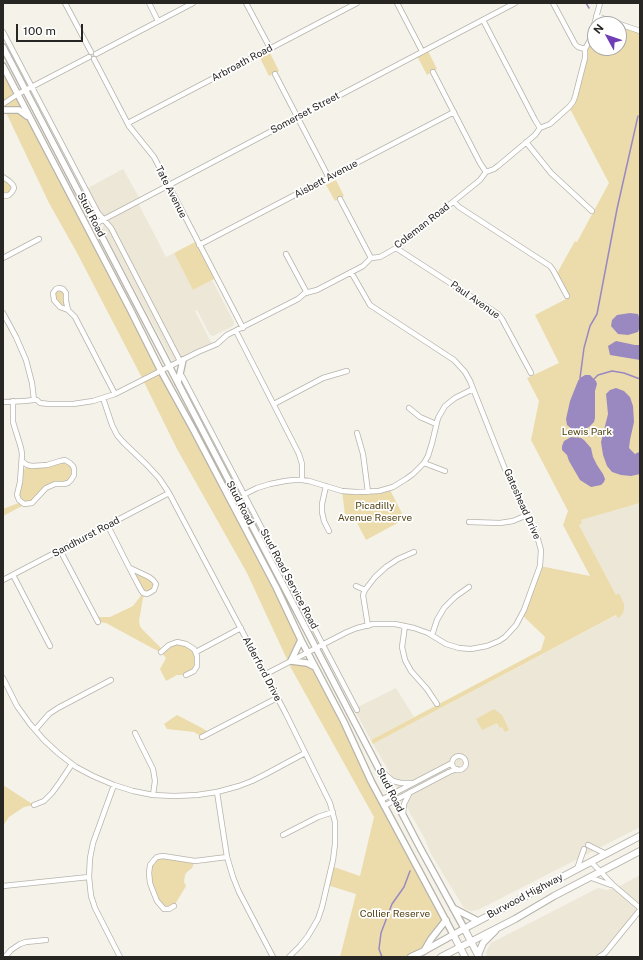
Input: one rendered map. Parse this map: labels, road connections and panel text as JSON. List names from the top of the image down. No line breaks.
{"streets":{"highway":["Stud Road","Burwood Highway"],"street":["Arbroath Road","Somerset Street","Aisbett Avenue","Tate Avenue","Coleman Road","Paul Avenue","Gateshead Drive","Sandhurst Road","Stud Road Service Road","Alderford Drive"]},"crossings":[["Arbroath Road","Tate Avenue"],["Somerset Street","Tate Avenue"],["Somerset Street","Stud Road"],["Aisbett Avenue","Tate Avenue"],["Tate Avenue","Coleman Road"],["Stud Road","Coleman Road"],["Stud Road","Gateshead Drive"],["Stud Road","Burwood Highway"],["Coleman Road","Paul Avenue"],["Coleman Road","Gateshead Drive"],["Coleman Road","Alderford Drive"],["Gateshead Drive","Stud Road Service Road"],["Gateshead Drive","Alderford Drive"],["Sandhurst Road","Alderford Drive"]],"parks":["Lewis Park","Picadilly Avenue Reserve","Collier Reserve"],"scale_bar":"100 m","north":"top left"}
